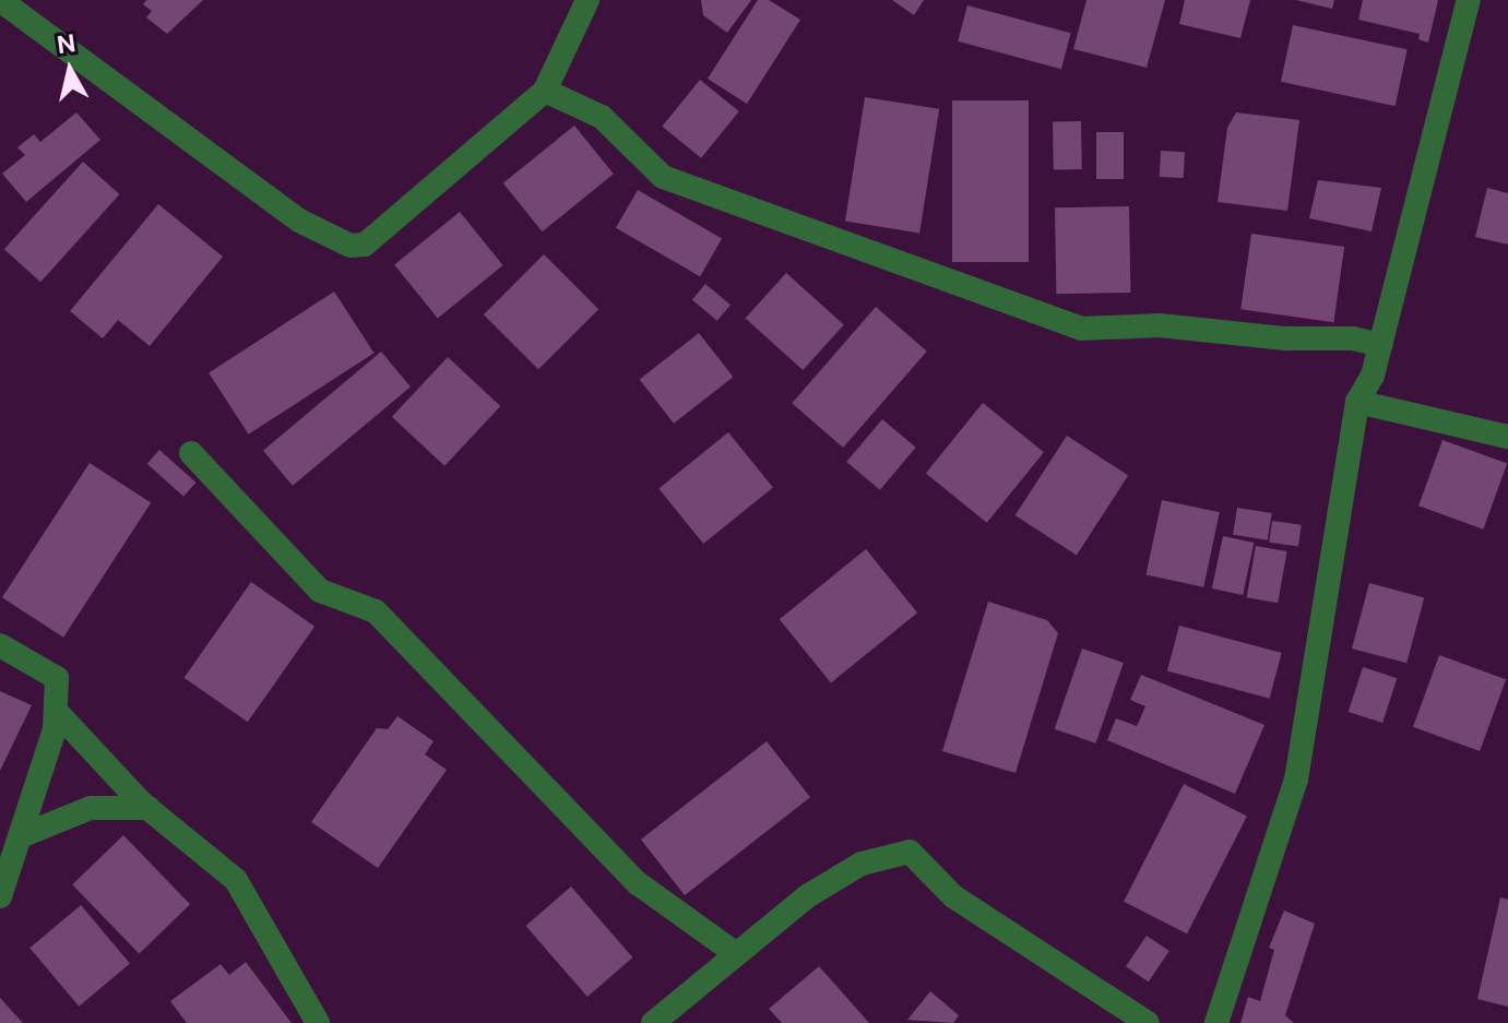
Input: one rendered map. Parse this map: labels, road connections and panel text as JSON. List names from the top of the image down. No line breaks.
{"north":"top"}
